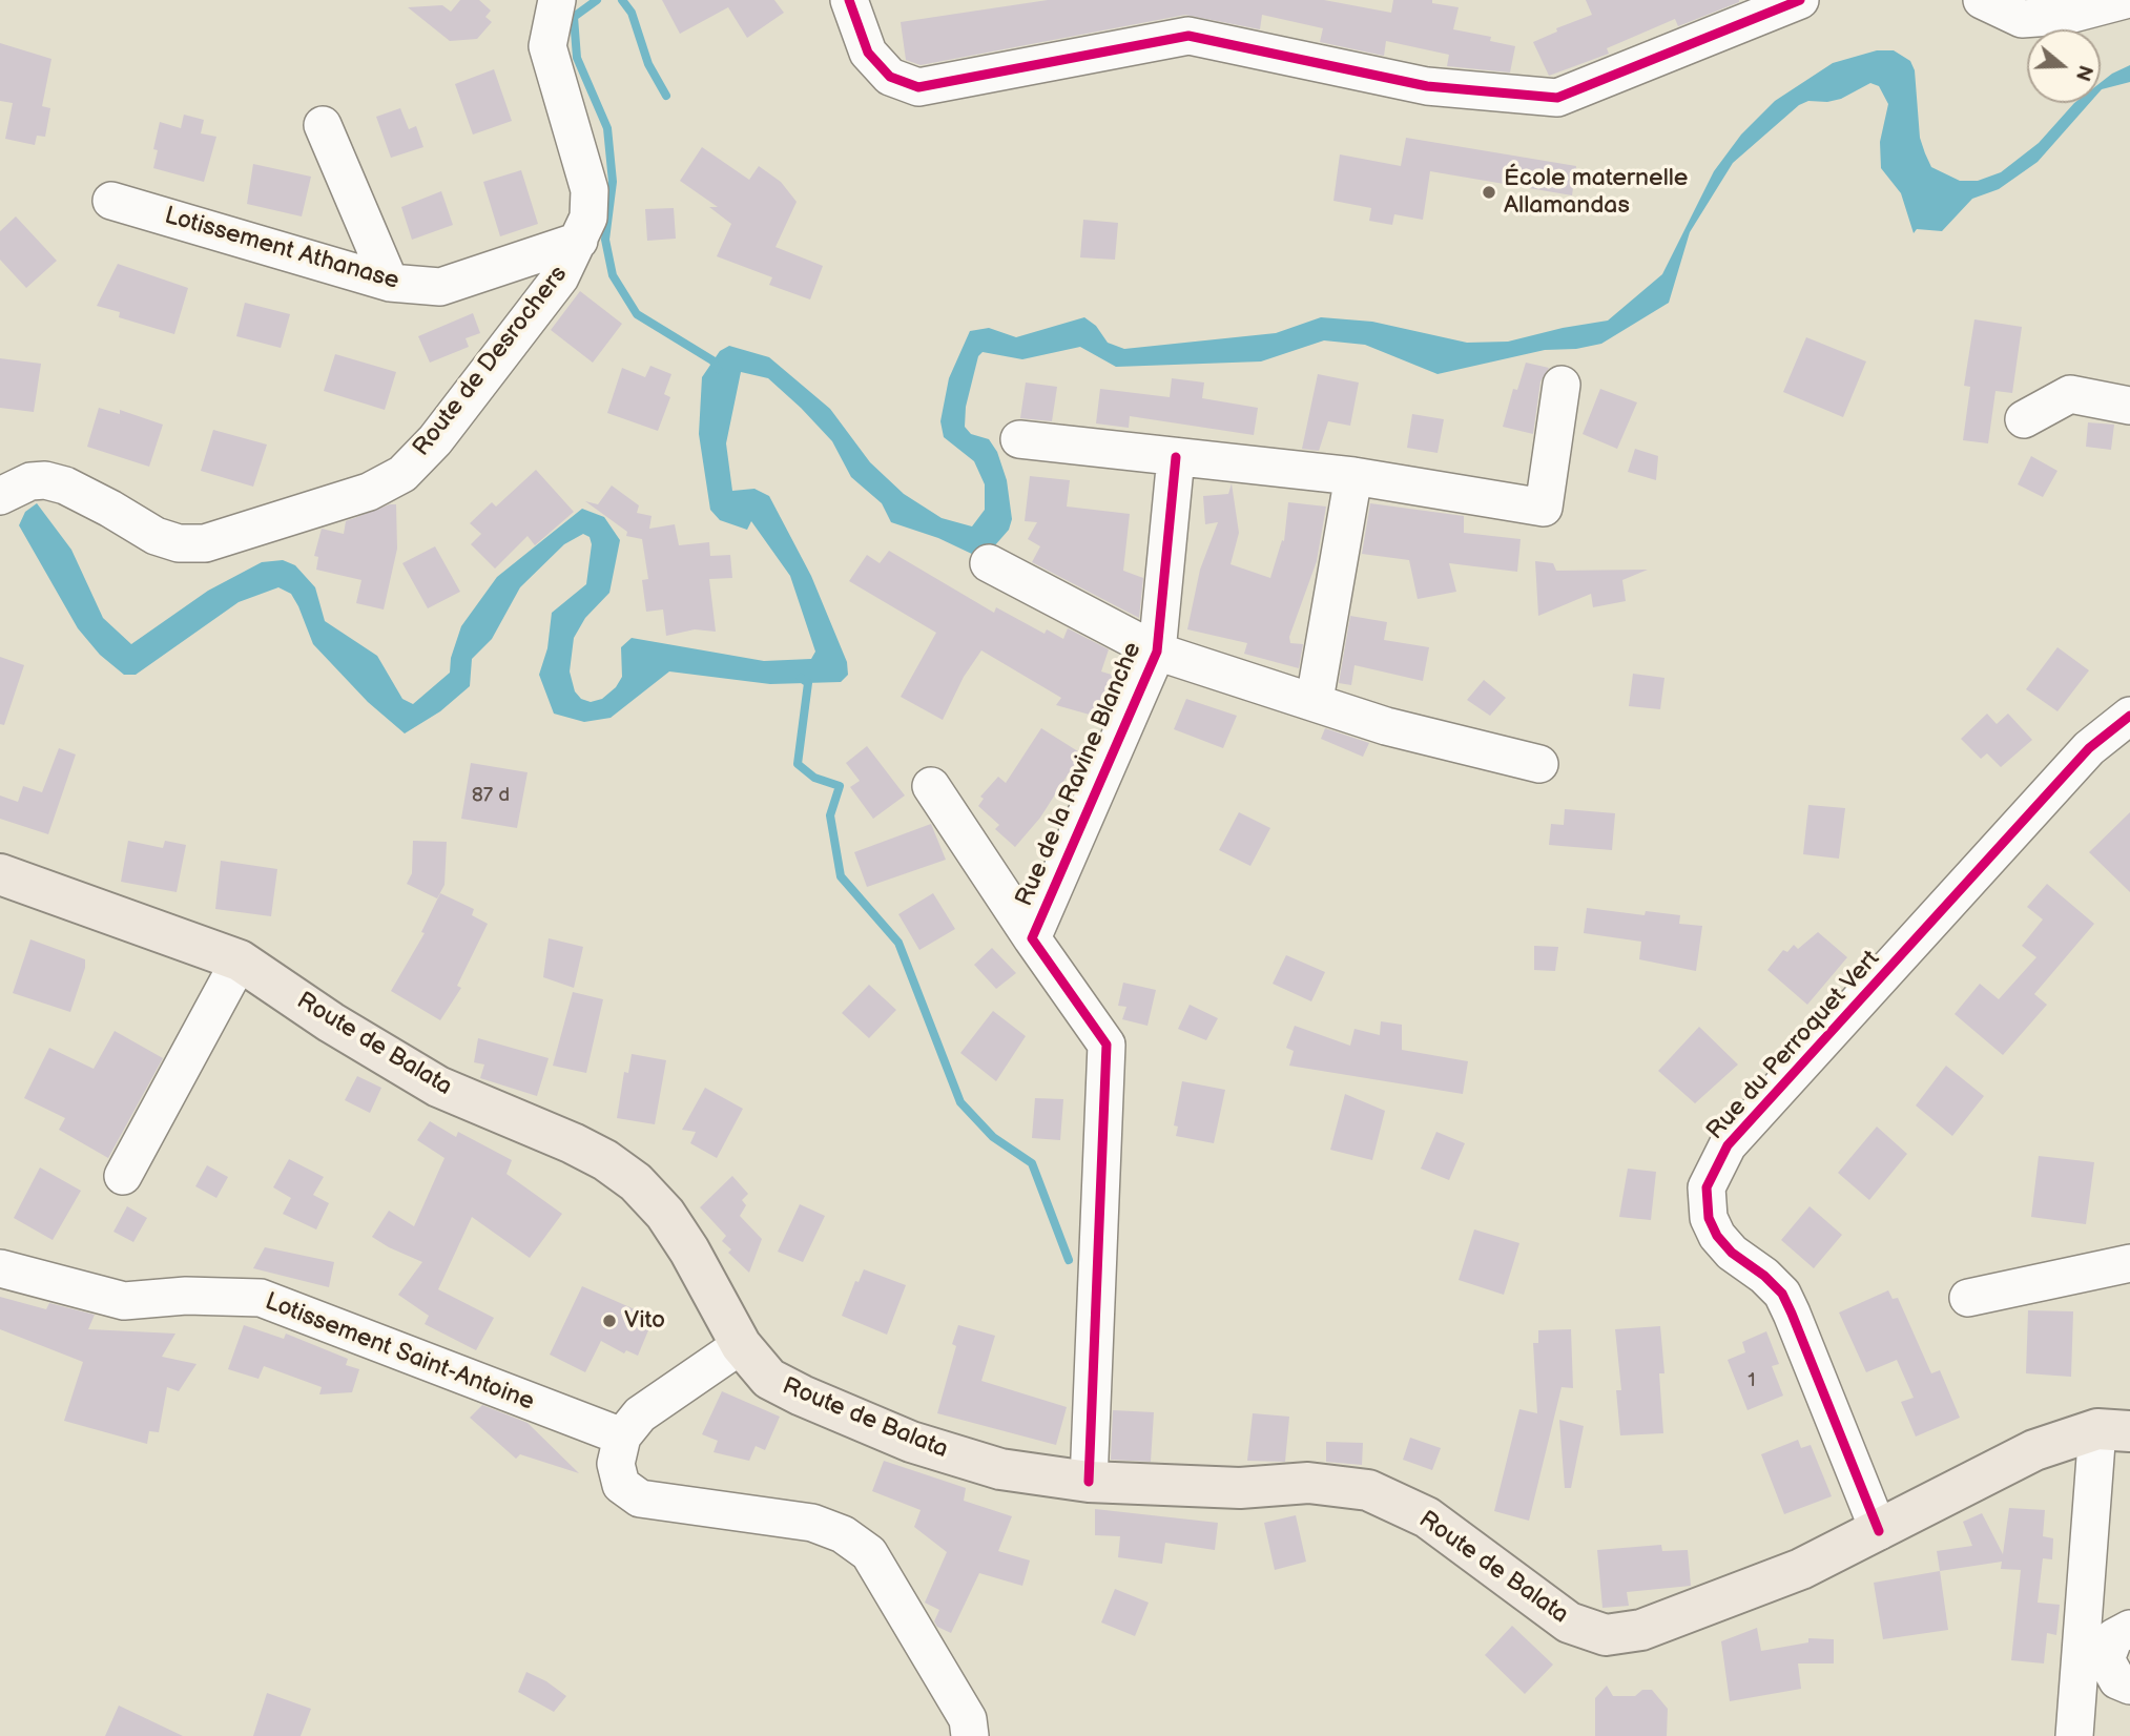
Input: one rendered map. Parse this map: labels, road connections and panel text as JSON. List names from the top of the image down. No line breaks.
{"streets":{"main road":["Route de Balata"],"street":["Lotissement Athanase","Route de Desrochers","Rue de la Ravine Blanche","Rue du Perroquet Vert","Lotissement Saint-Antoine"]},"crossings":[["Lotissement Athanase","Route de Desrochers"],["Rue de la Ravine Blanche","Route de Balata"],["Route de Balata","Rue du Perroquet Vert"]],"places":["École maternelle Allamandas","Vito"],"house_numbers":["87 d","1"],"north":"right"}
